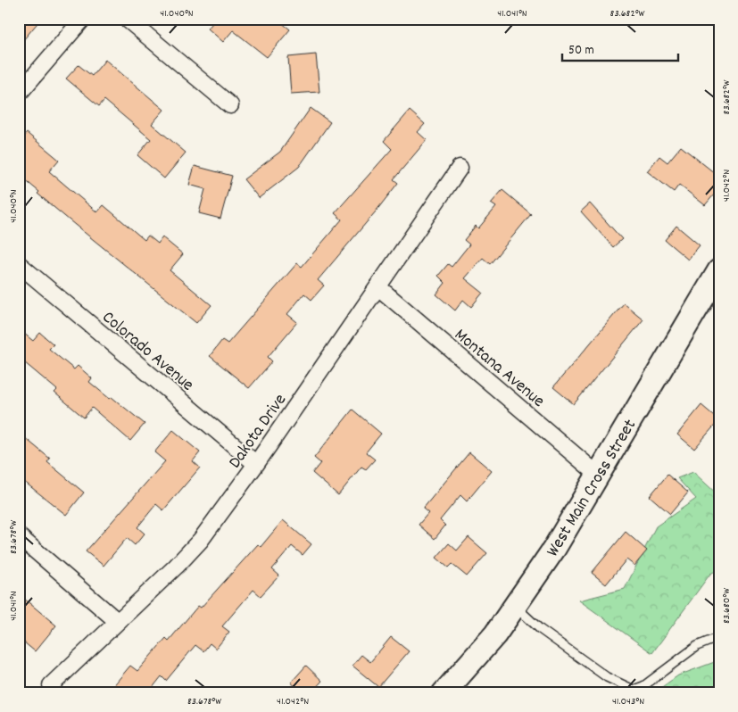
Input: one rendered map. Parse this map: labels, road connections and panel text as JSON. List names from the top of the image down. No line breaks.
{"streets":{"main road":["West Main Cross Street"],"street":["Colorado Avenue","Montana Avenue","Dakota Drive"]},"crossings":[["Colorado Avenue","Dakota Drive"],["Montana Avenue","Dakota Drive"],["Montana Avenue","West Main Cross Street"]],"scale_bar":"50 m","coordinates":["41.040°N","41.041°N","83.682°W","41.042°N","83.678°W","83.680°W","41.043°N"]}
